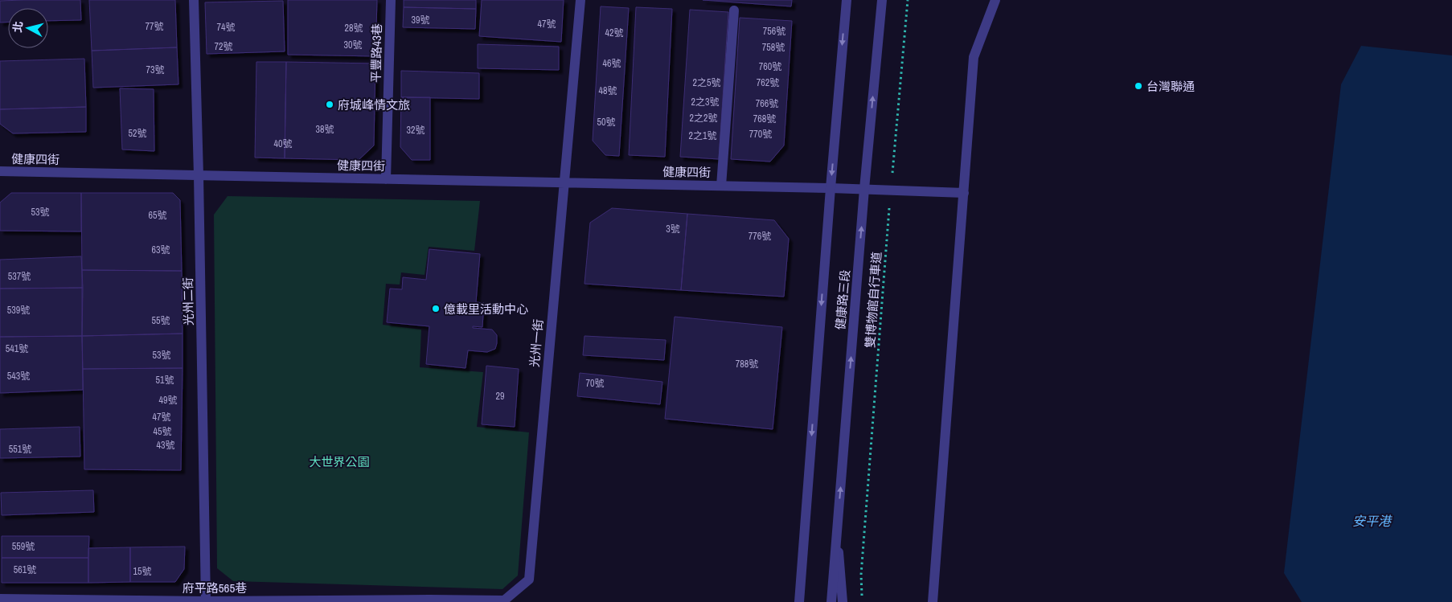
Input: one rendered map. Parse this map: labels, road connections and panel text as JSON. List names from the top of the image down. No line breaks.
{"streets":{"street":["平豐路43巷","健康四街","健康路三段","光州二街","光州一街","府平路565巷"],"path":["雙博物館自行車道"]},"crossings":[["平豐路43巷","健康四街"],["健康四街","健康路三段"],["健康四街","雙博物館自行車道"],["健康四街","光州二街"],["健康四街","光州一街"],["光州二街","府平路565巷"],["光州一街","府平路565巷"]],"water":["安平港"],"parks":["大世界公園"],"places":["台灣聯通","府城峰情文旅","億載里活動中心"],"house_numbers":["39號","47號","77號","74號","28號","756號","42號","30號","72號","758號","46號","760號","73號","2之5號","762號","48號","2之3號","766號","2之2號","768號","50號","38號","32號","52號","770號","2之1號","40號","53號","65號","3號","776號","63號","537號","539號","55號","541號","53號","788號","543號","51號","70號","29","49號","47號","45號","43號","551號","559號","561號","15號"],"north":"left"}
